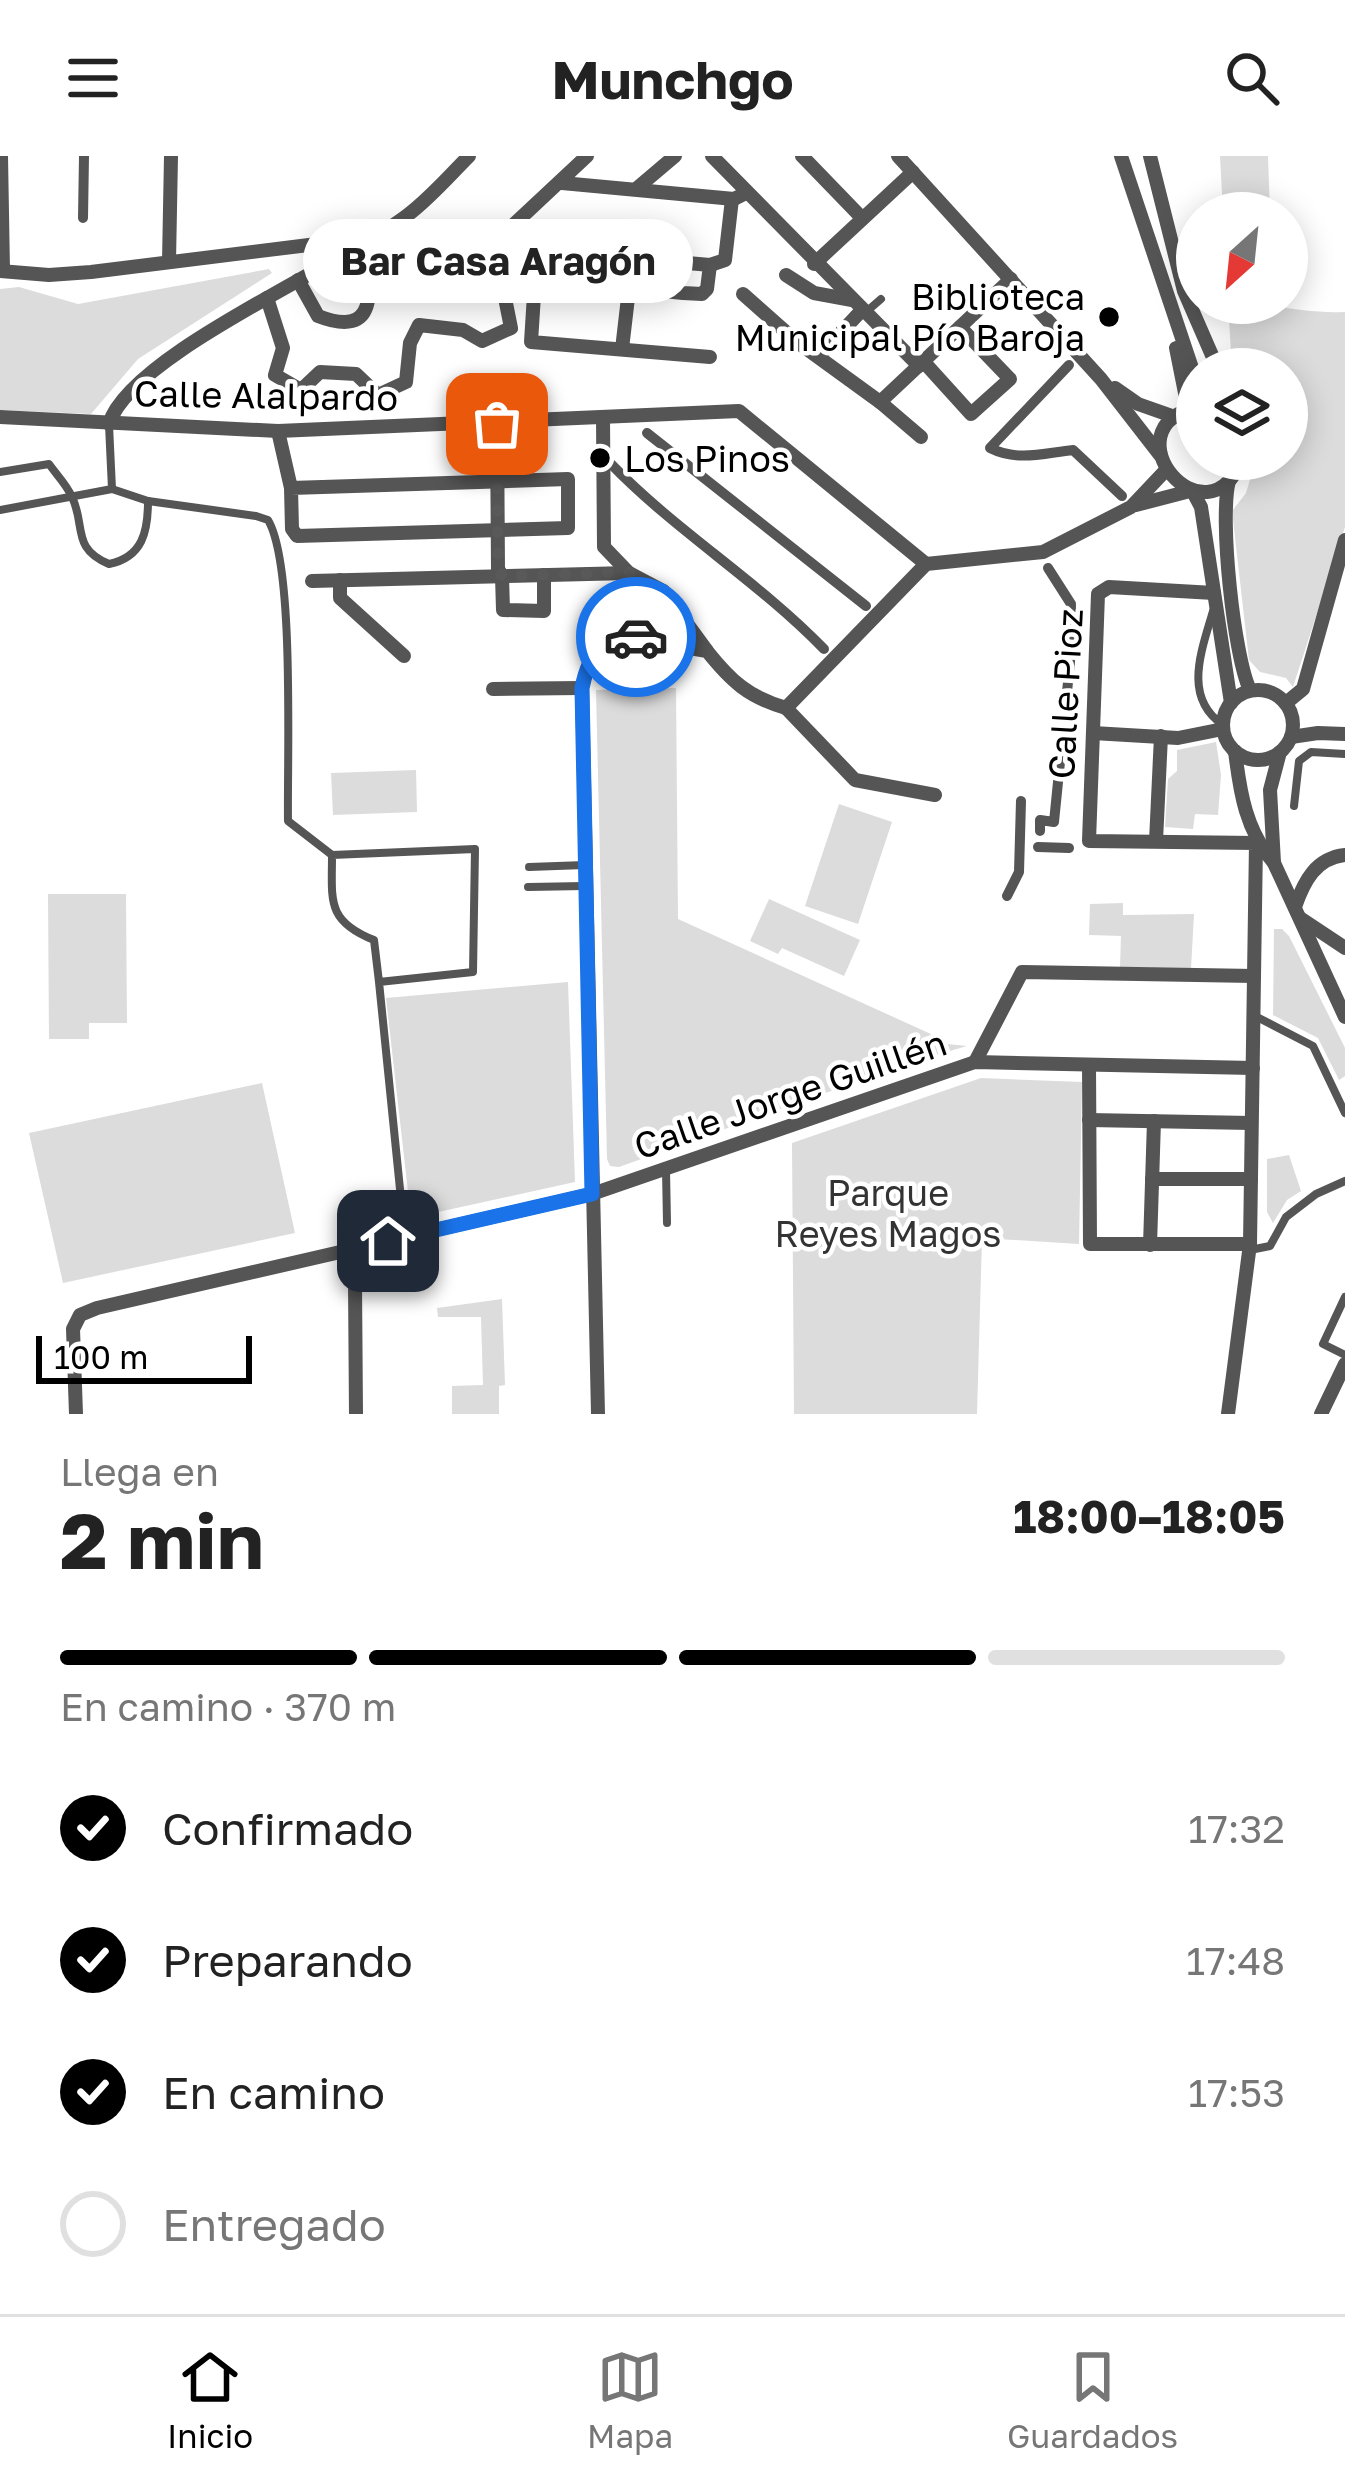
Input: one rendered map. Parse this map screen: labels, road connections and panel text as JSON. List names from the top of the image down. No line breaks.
{"streets":{"street":["Calle Alalpardo","Calle Pioz","Calle Jorge Guillén"]},"parks":["Parque Reyes Magos"],"places":["Biblioteca Municipal Pío Baroja","Bar Casa Aragón","Los Pinos"],"scale_bar":"100 m","north":"bottom left","page":{"header":"Munchgo","bubble":"Bar Casa Aragón","scale":"100 m","heading":["2 min","Llega en","18:00–18:05"],"bar":"En camino · 370 m","list":[["Confirmado","17:32"],["Preparando","17:48"],["En camino","17:53"],"Entregado"],"tabs":["Inicio","Mapa","Guardados"]}}
